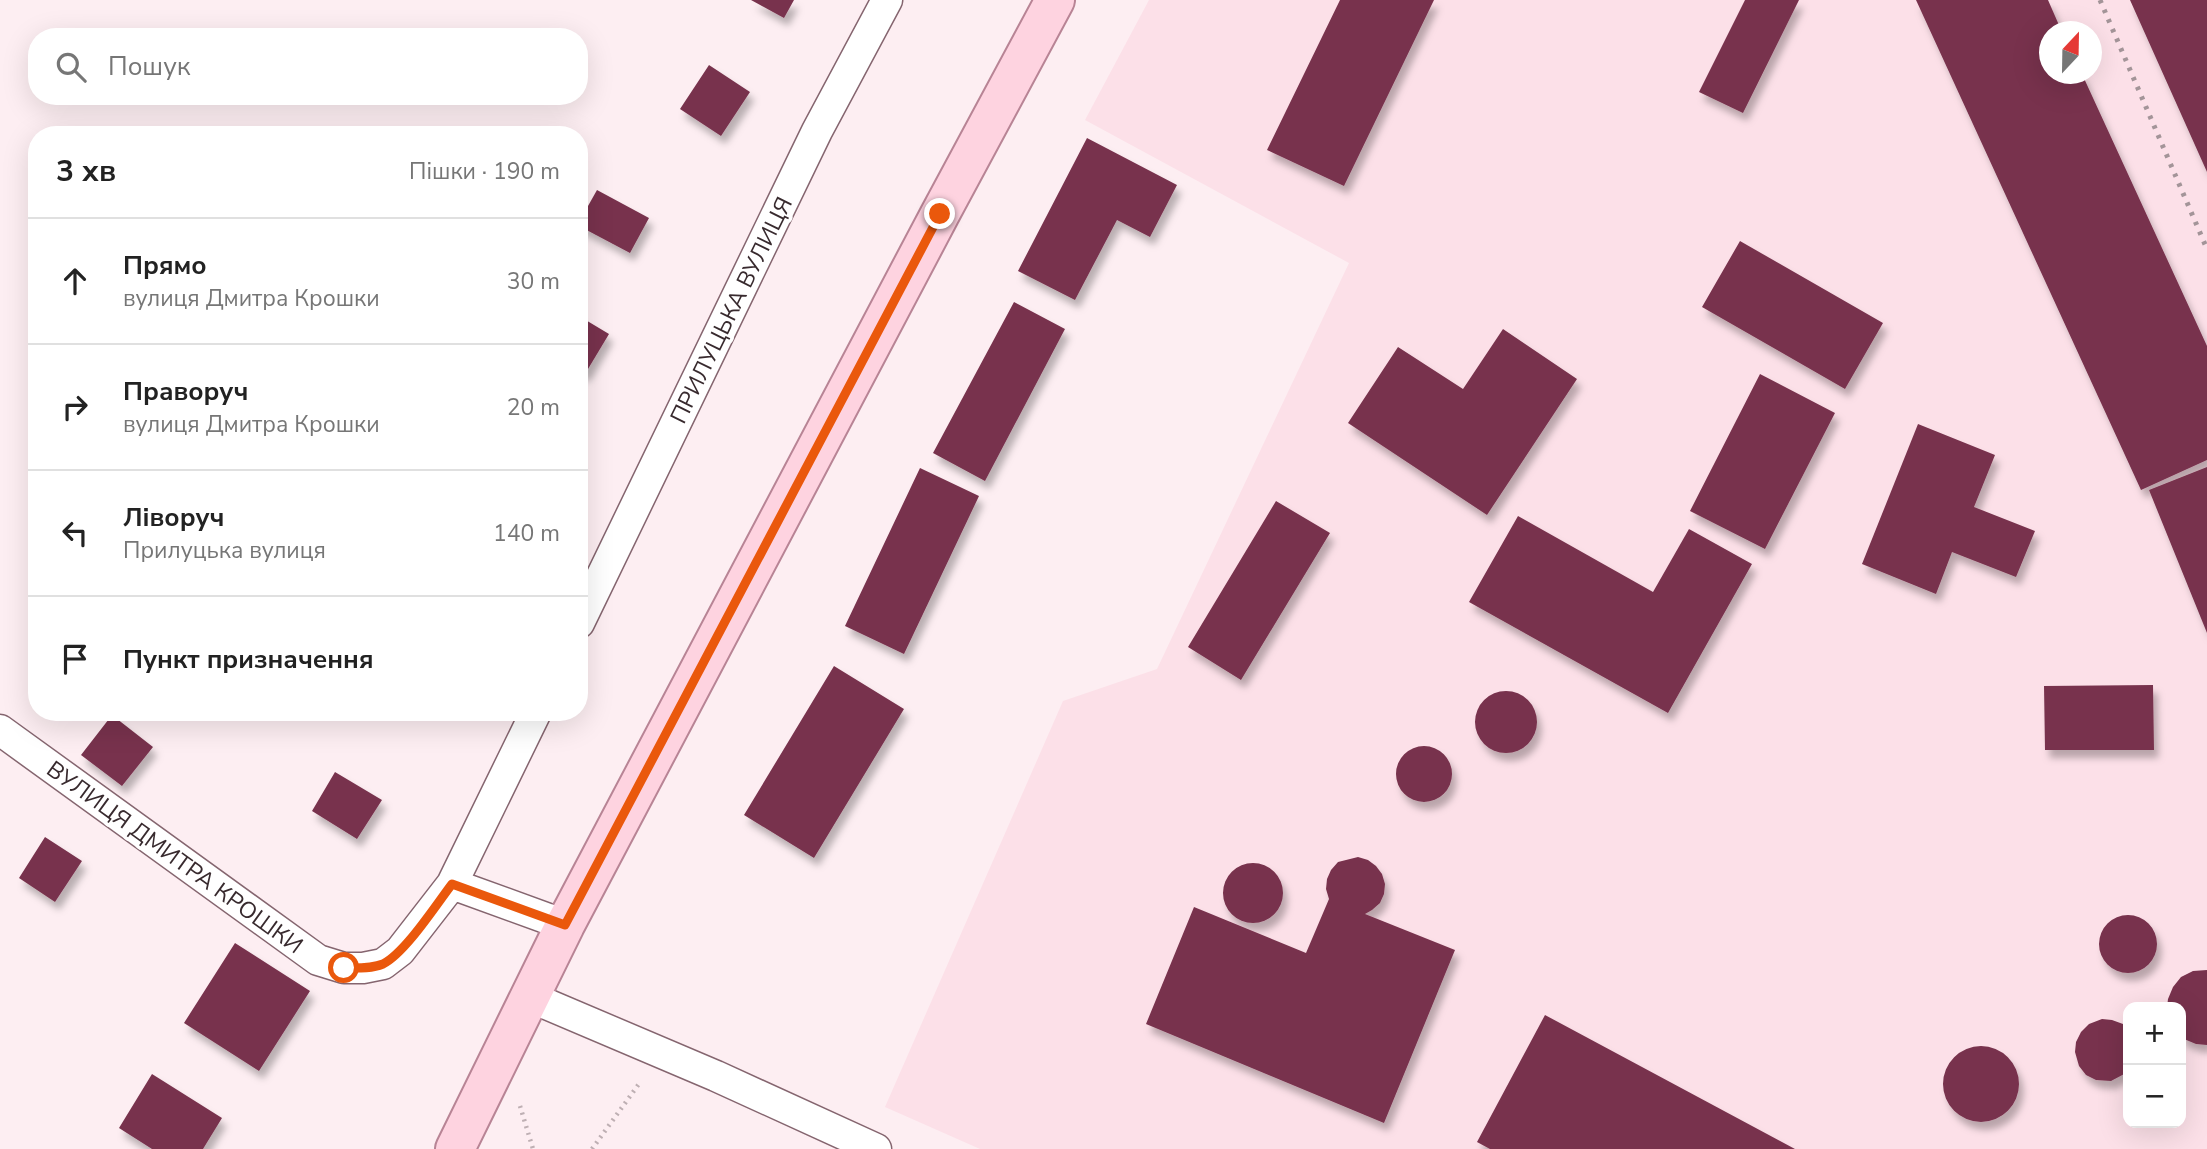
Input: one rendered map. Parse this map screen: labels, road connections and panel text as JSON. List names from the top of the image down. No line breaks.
{"streets":{"street":["ПРИЛУЦЬКА ВУЛИЦЯ","ВУЛИЦЯ ДМИТРА КРОШКИ"]},"north":"top","page":{"search":"Пошук","heading":["3 хв","Пішки · 190 m"],"list":[["Прямо","вулиця Дмитра Крошки","30 m"],["Праворуч","вулиця Дмитра Крошки","20 m"],["Ліворуч","Прилуцька вулиця","140 m"],"Пункт призначення"],"map_buttons":["+","−"]}}
